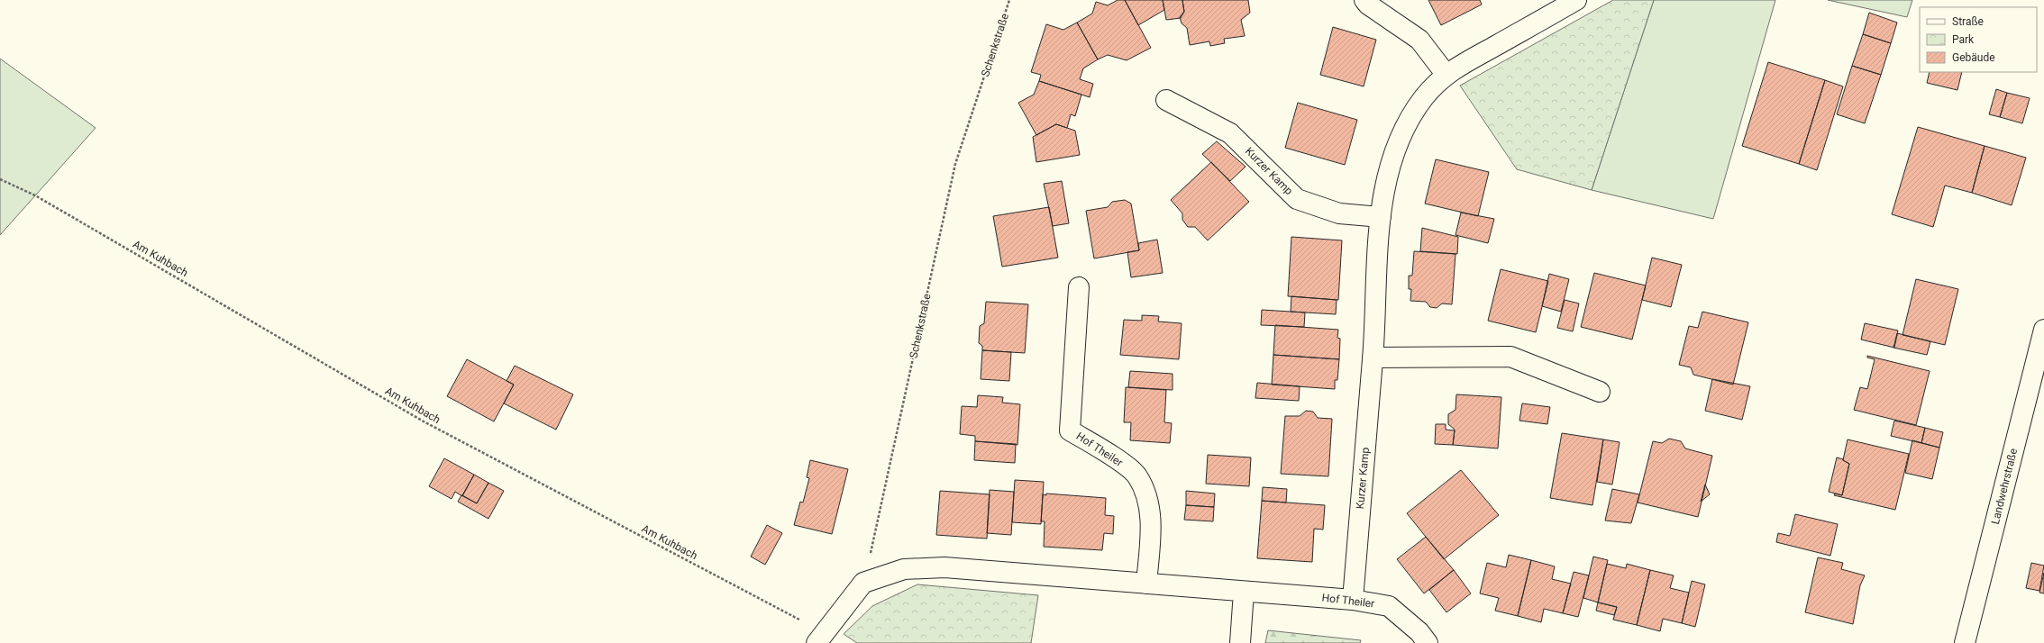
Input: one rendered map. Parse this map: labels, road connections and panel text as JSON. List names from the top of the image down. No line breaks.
{"streets":{"street":["Kurzer Kamp","Hof Theiler","Landwehrstraße"],"path":["Schenkstraße","Am Kuhbach"]},"crossings":[["Schenkstraße","Hof Theiler"],["Kurzer Kamp","Hof Theiler"]],"legend":["Straße","Park","Gebäude"]}
